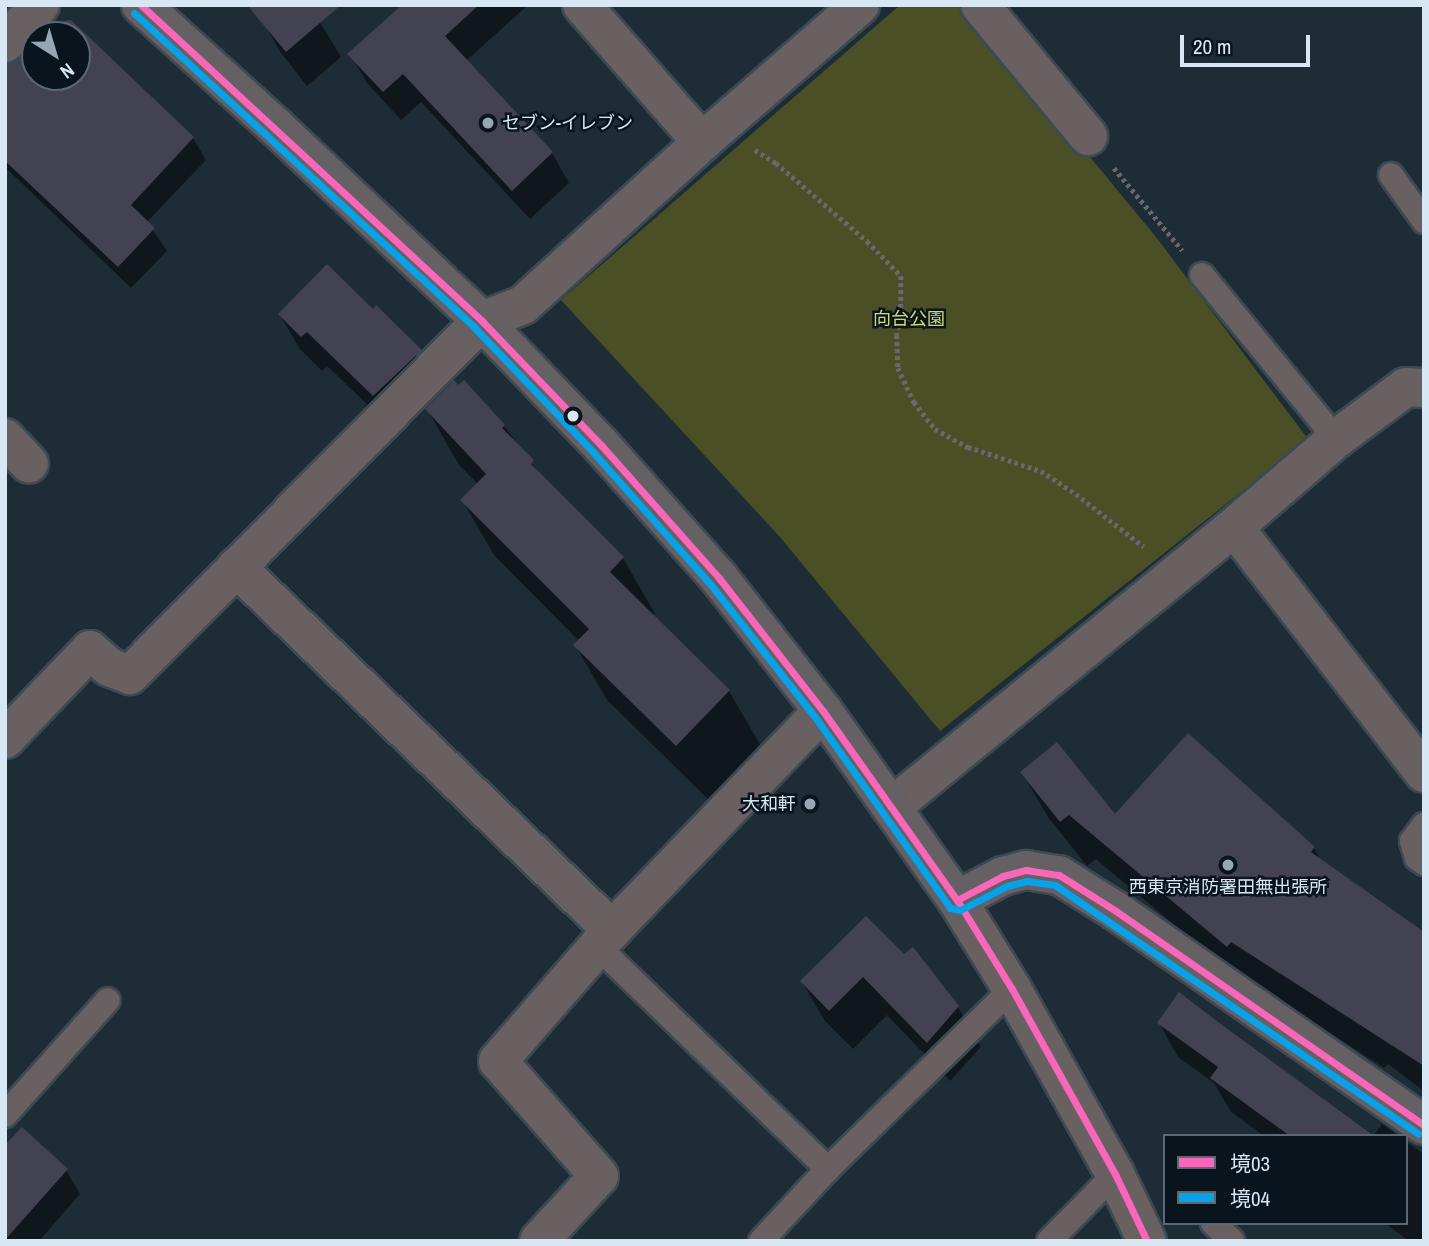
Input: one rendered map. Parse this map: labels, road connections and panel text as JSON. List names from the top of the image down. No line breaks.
{"parks":["向台公園"],"places":["セブン-イレブン","大和軒","西東京消防署田無出張所"],"lines":["transit line 境03","transit line 境04"],"legend":["境03","境04"],"scale_bar":"20 m","north":"bottom right"}
